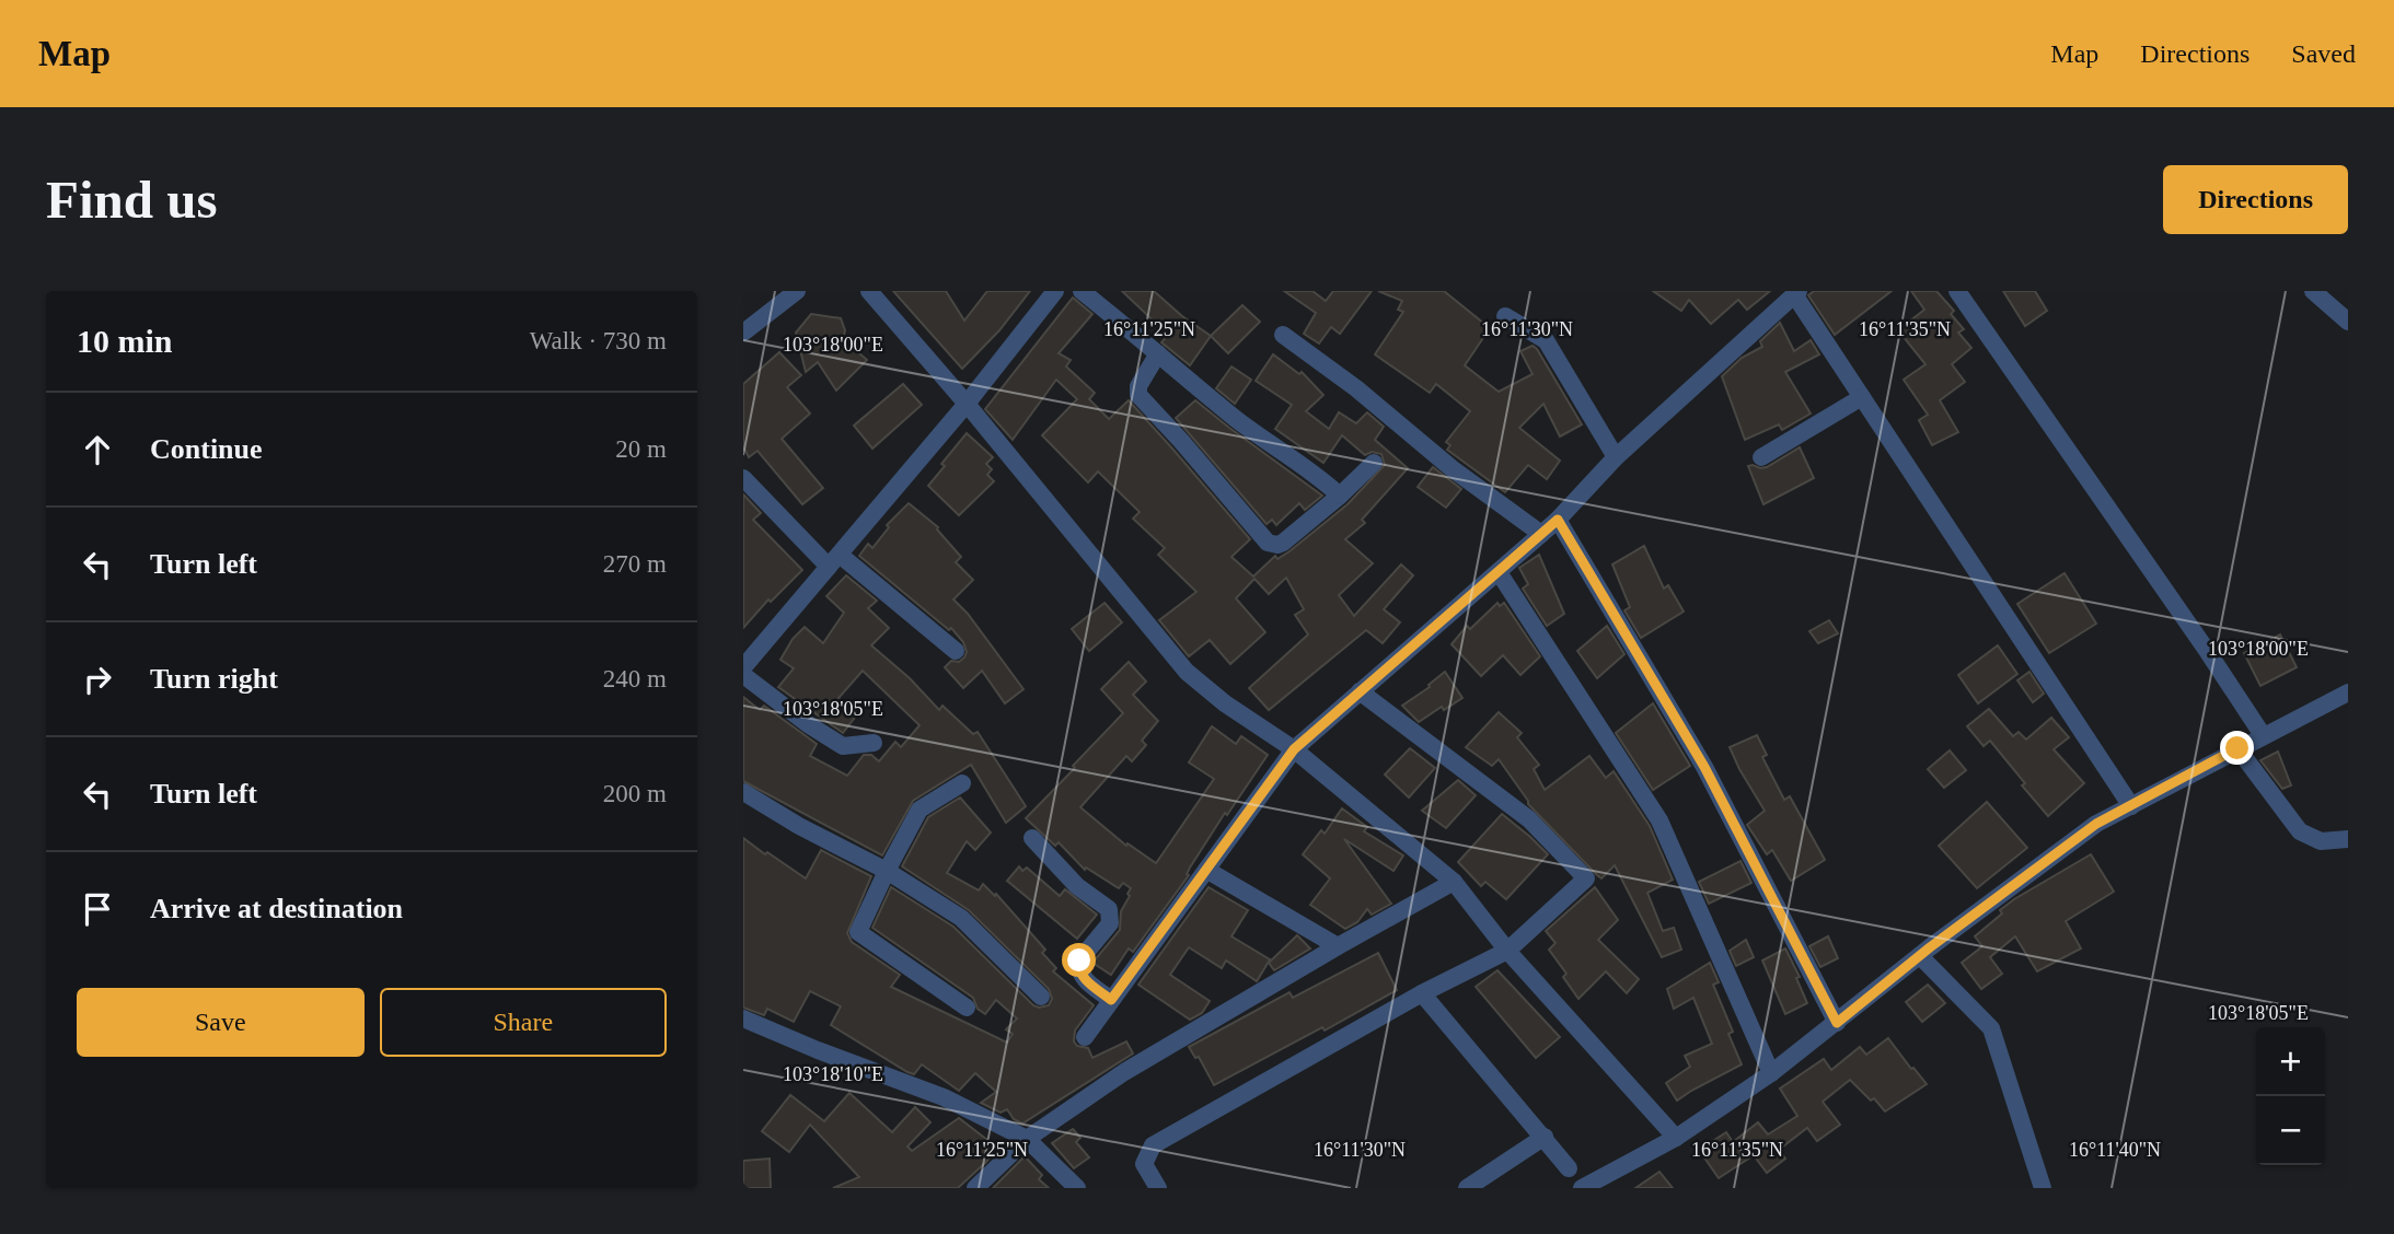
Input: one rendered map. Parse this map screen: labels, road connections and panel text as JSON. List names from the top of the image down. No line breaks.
{"page":{"header":"Map","nav":["Map","Directions","Saved"],"buttons":["Directions",["Save","Share"]],"title":"Find us","heading":["10 min","Walk · 730 m"],"list":[["Continue","20 m"],["Turn left","270 m"],["Turn right","240 m"],["Turn left","200 m"],"Arrive at destination"],"map_buttons":["+","−"]},"coordinates":["16°11'25\"N","16°11'30\"N","16°11'35\"N","103°18'00\"E","103°18'05\"E","103°18'10\"E","16°11'40\"N"]}
